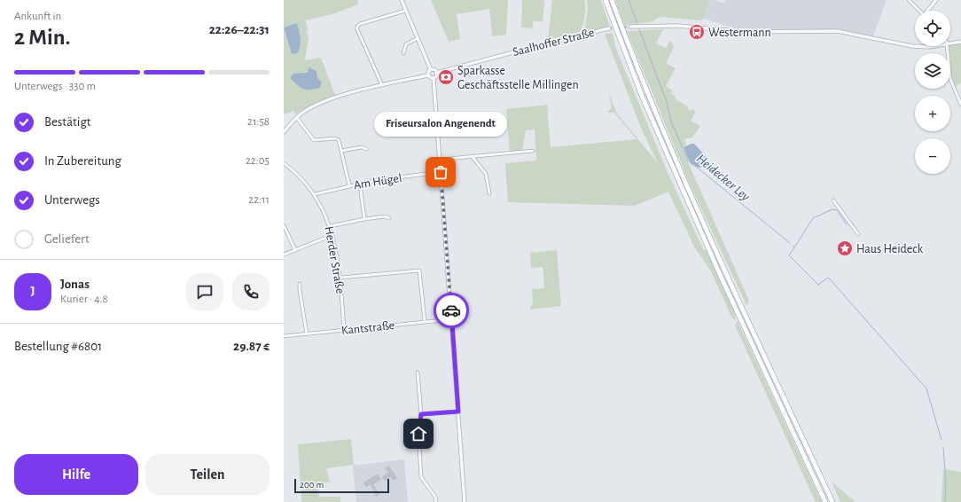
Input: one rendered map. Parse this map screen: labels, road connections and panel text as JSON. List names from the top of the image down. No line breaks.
{"streets":{"street":["Saalhoffer Straße","Am Hügel","Herder Straße","Kantstraße"]},"crossings":[["Am Hügel","Herder Straße"],["Herder Straße","Kantstraße"]],"water":["Heidecker Ley"],"places":{"bus stop":["Westermann"],"bank":["Sparkasse Geschäftsstelle Millingen"],"other":["Friseursalon Angenendt"],"place":["Haus Heideck"]},"scale_bar":"200 m","page":{"heading":["2 Min.","Ankunft in","22:26–22:31"],"panel":["Jonas","Kurier · 4.8","Bestellung #6801","29.87 €"],"map_buttons":["+","−"],"bar":"Unterwegs · 330 m","list":[["Bestätigt","21:58"],["In Zubereitung","22:05"],["Unterwegs","22:11"],"Geliefert"],"bubble":"Friseursalon Angenendt","round":"J","buttons":["Hilfe","Teilen"],"scale":"200 m"}}
